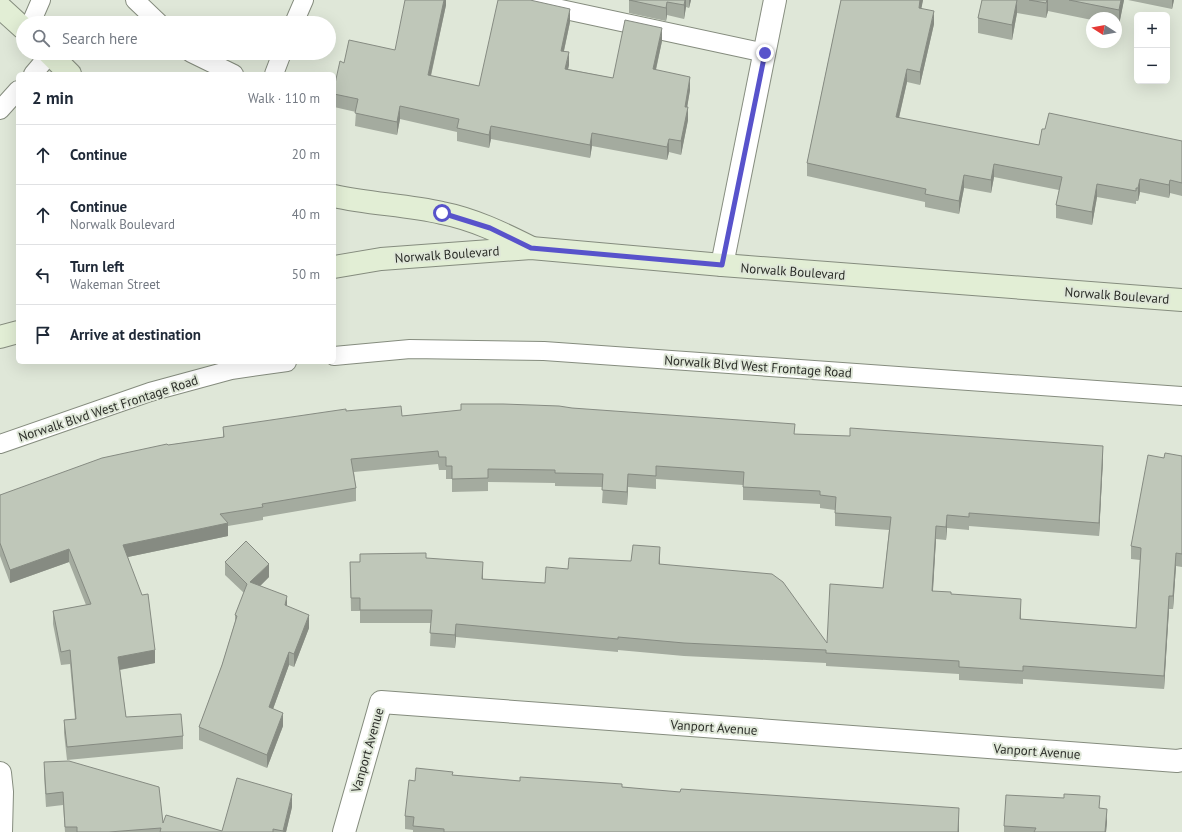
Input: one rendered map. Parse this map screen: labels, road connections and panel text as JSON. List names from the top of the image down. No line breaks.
{"streets":{"main road":["Norwalk Boulevard"],"street":["Vanport Avenue"],"lane":["Norwalk Blvd West Frontage Road"]},"north":"left","page":{"map_buttons":["+","−"],"search":"Search here","heading":["2 min","Walk · 110 m"],"list":[["Continue","20 m"],["Continue","Norwalk Boulevard","40 m"],["Turn left","Wakeman Street","50 m"],"Arrive at destination"]}}
